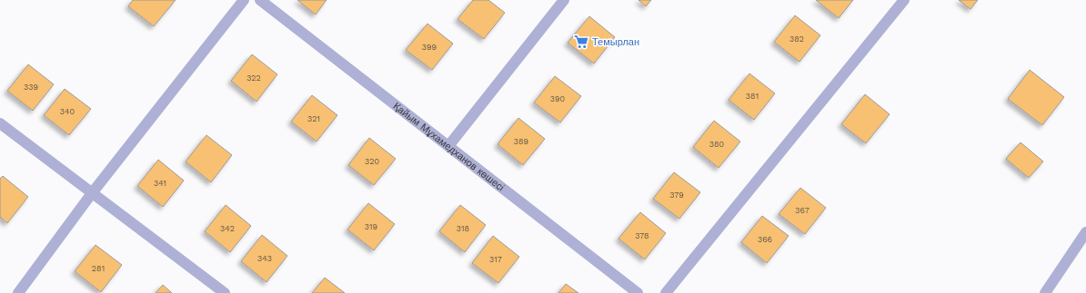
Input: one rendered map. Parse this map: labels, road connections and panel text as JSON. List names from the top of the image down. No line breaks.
{"streets":{"street":["Қайым Мұхамедханов көшесі"]},"places":{"supermarket":["Темырлан"]},"house_numbers":["382","399","322","339","381","390","340","321","389","380","320","341","379","367","319","342","318","378","366","343","317","281"]}
